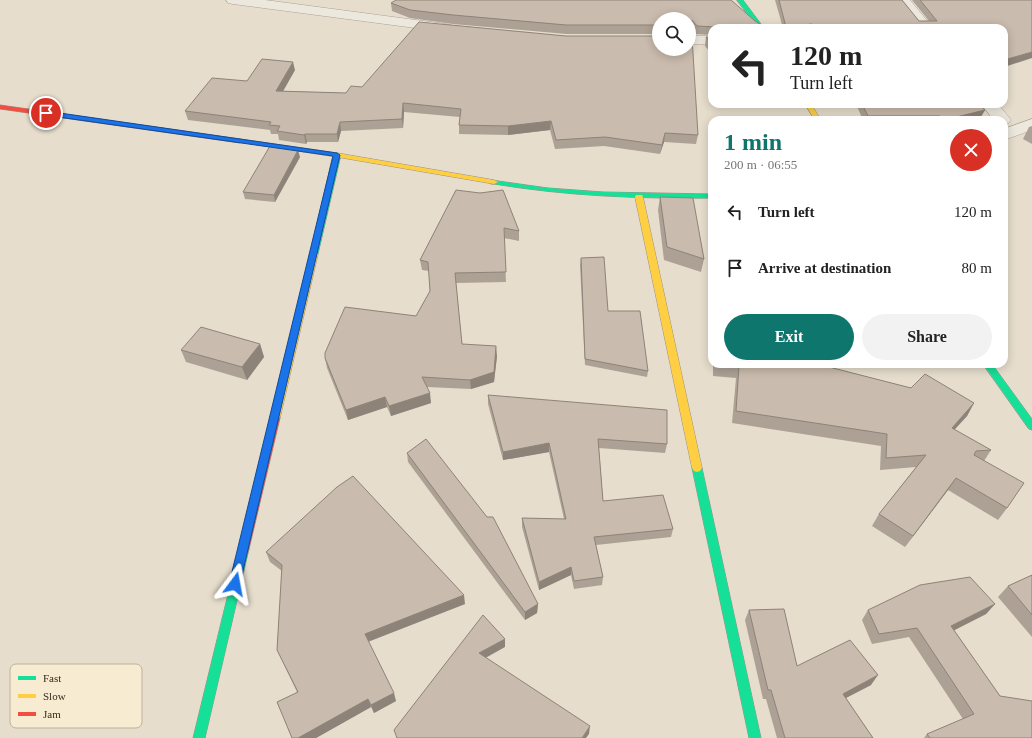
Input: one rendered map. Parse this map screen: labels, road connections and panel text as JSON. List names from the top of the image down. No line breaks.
{"legend":["Fast","Slow","Jam"],"page":{"turn":["120 m","Turn left"],"heading":["1 min","200 m · 06:55"],"list":[{"name":"Turn left","value":"120 m"},{"name":"Arrive at destination","value":"80 m"}],"buttons":["Exit","Share"]}}
